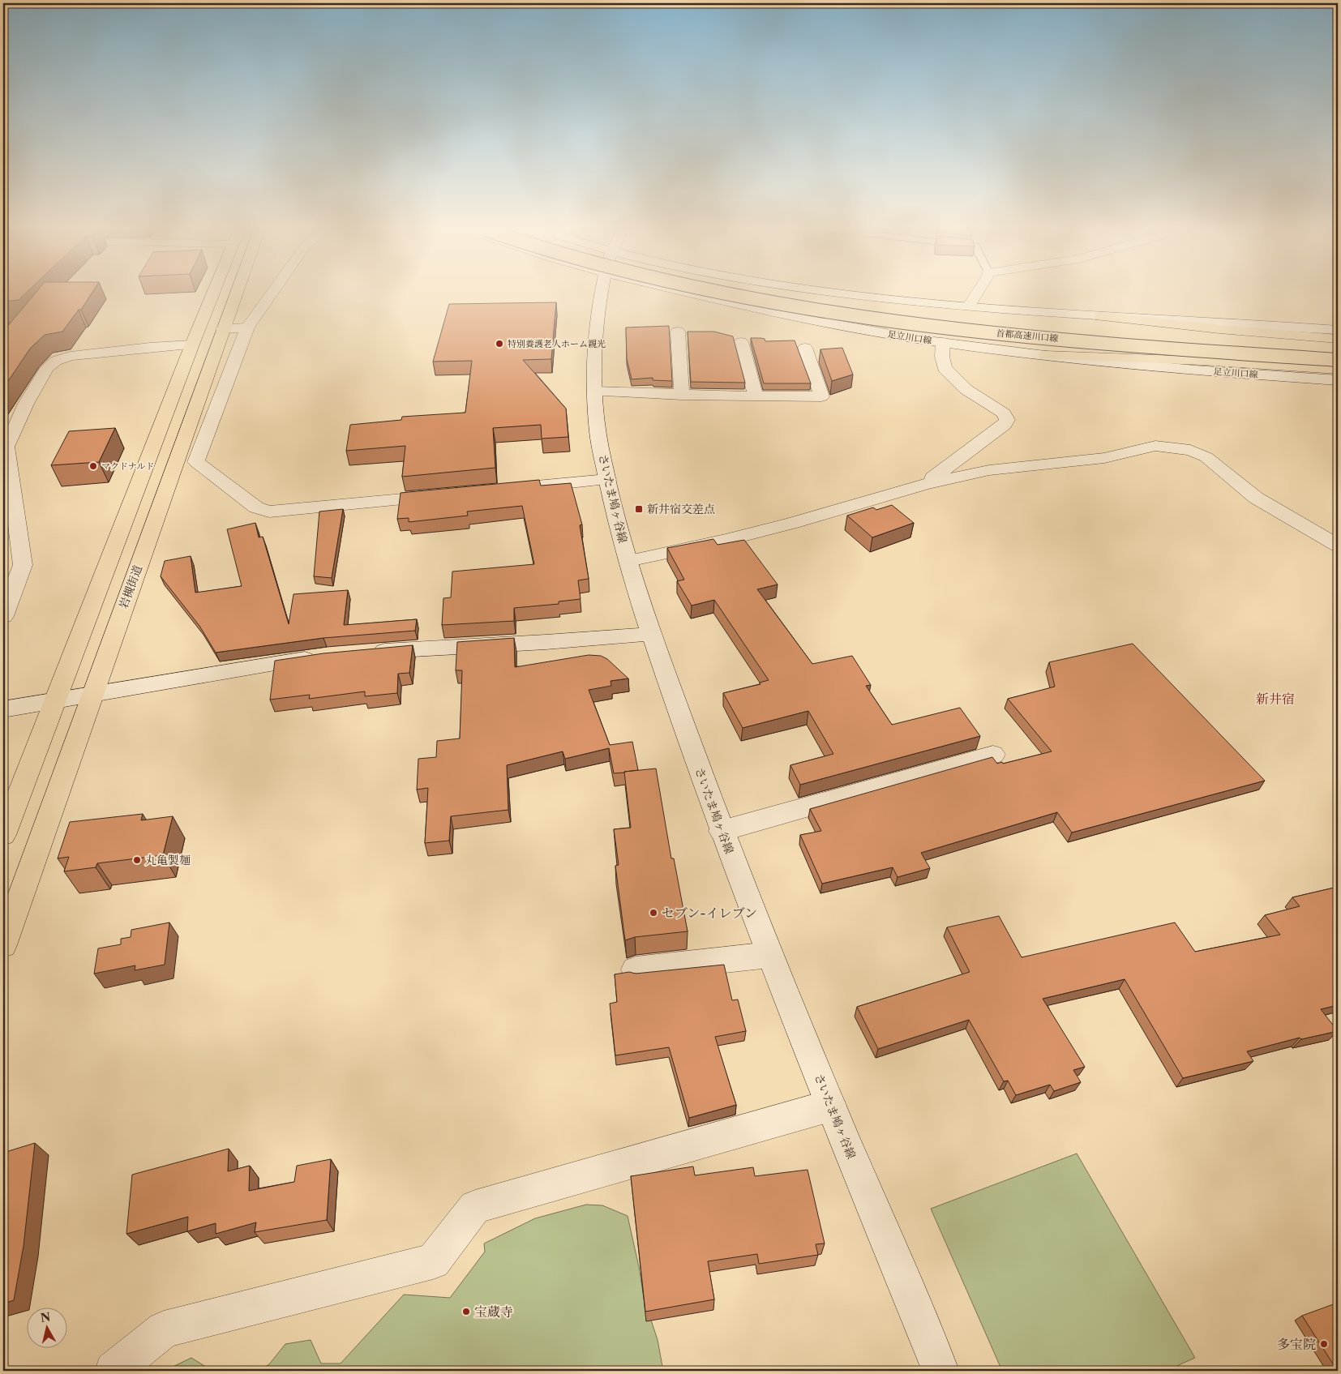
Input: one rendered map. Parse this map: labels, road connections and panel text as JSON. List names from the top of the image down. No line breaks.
{"streets":{"highway":["首都高速川口線","岩槻街道"],"street":["足立川口線","さいたま鳩ヶ谷線"]},"districts":["新井宿"],"places":{"other":["特別養護老人ホーム親光","マクドナルド","丸亀製麺","セブン-イレブン","宝蔵寺","多宝院"],"transit":["新井宿交差点"]},"north":"top"}
